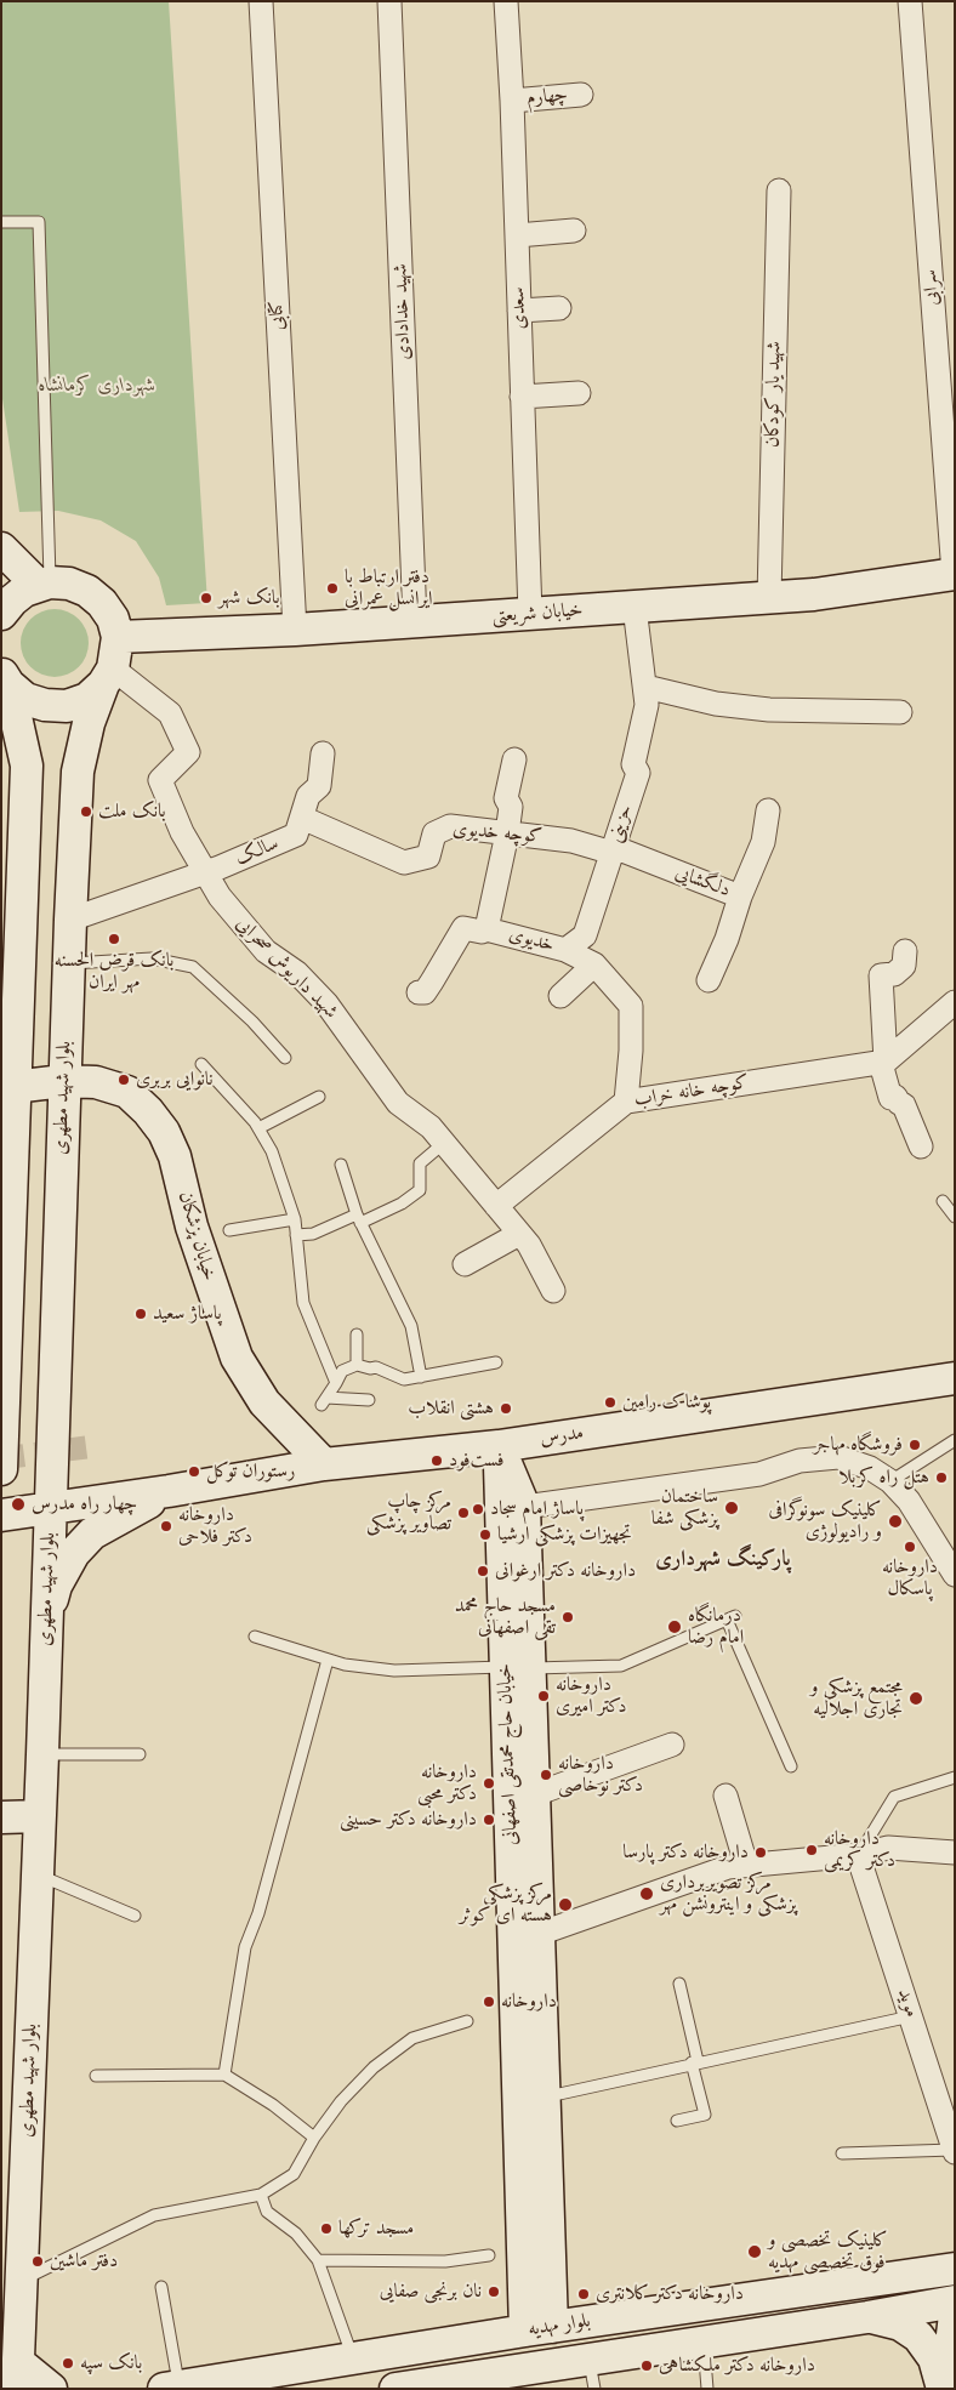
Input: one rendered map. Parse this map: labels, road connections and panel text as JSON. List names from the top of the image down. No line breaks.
{"streets":{"main road":["خیابان شریعتی","بلوار شهید مطهری","خیابان پزشکان","مدرس","خیابان حاج محمدتقی اصفهانی","بلوار مهدیه"],"street":["چهارم","سرابی","سعدی","شهید خدادادی","کتابی","شهید یار کودکان","حزینی","کوچه خدیوی","سالک","دلگشایی","خدیوی","شهید داریوش صحرایی","کوچه خانه خراب","موید"]},"crossings":[["چهارم","سعدی"],["سرابی","خیابان شریعتی"],["سعدی","خیابان شریعتی"],["شهید خدادادی","خیابان شریعتی"],["کتابی","خیابان شریعتی"],["شهید یار کودکان","خیابان شریعتی"],["خیابان شریعتی","حزینی"],["خیابان شریعتی","شهید داریوش صحرایی"],["خیابان شریعتی","بلوار شهید مطهری"],["حزینی","کوچه خدیوی"],["حزینی","دلگشایی"],["حزینی","خدیوی"],["کوچه خدیوی","سالک"],["کوچه خدیوی","دلگشایی"],["کوچه خدیوی","خدیوی"],["سالک","شهید داریوش صحرایی"],["سالک","بلوار شهید مطهری"],["خدیوی","کوچه خانه خراب"],["شهید داریوش صحرایی","کوچه خانه خراب"],["شهید داریوش صحرایی","بلوار شهید مطهری"],["بلوار شهید مطهری","خیابان پزشکان"],["بلوار شهید مطهری","مدرس"],["خیابان پزشکان","مدرس"],["مدرس","خیابان حاج محمدتقی اصفهانی"],["خیابان حاج محمدتقی اصفهانی","بلوار مهدیه"]],"districts":["پارکینگ شهرداری"],"parks":["شهرداری کرمانشاه"],"places":["دفتر ارتباط با ایرانسل عمرانی","بانک شهر","بانک ملت","بانک قرض الحسنه مهر ایران","نانوایی بربری","پاساژ سعید","پوشاک رامین","هشتی انقلاب","فروشگاه مهاجر","فست‌فود","رستوران توکل","هتل راه کربلا","چهار راه مدرس","ساختمان پزشکی شفا","پاساژ امام سجاد","مرکز چاپ تصاویر پزشکی","کلینیک سونوگرافی و رادیولوژی","داروخانه دکتر فلاحی","تجهیزات پزشکی ارشیا","داروخانه پاسکال","داروخانه دکتر ارغوانی","مسجد حاج محمد تقی اصفهانی","درمانگاه امام رضا","داروخانه دکتر امیری","مجتمع پزشکی و تجاری اجلالیه","داروخانه دکتر نوخاصی","داروخانه دکتر محبی","داروخانه دکتر حسینی","داروخانه دکتر کریمی","داروخانه دکتر پارسا","مرکز تصویربرداری پزشکی و اینترونشن مهر","مرکز پزشکی هسته ای کوثر","داروخانه","مسجد ترکها","کلینیک تخصصی و فوق تخصصی مهدیه","دفتر ماشین","نان برنجی صفایی","داروخانه دکتر کلانتری","بانک سپه","داروخانه دکتر ملکشاهی"]}
